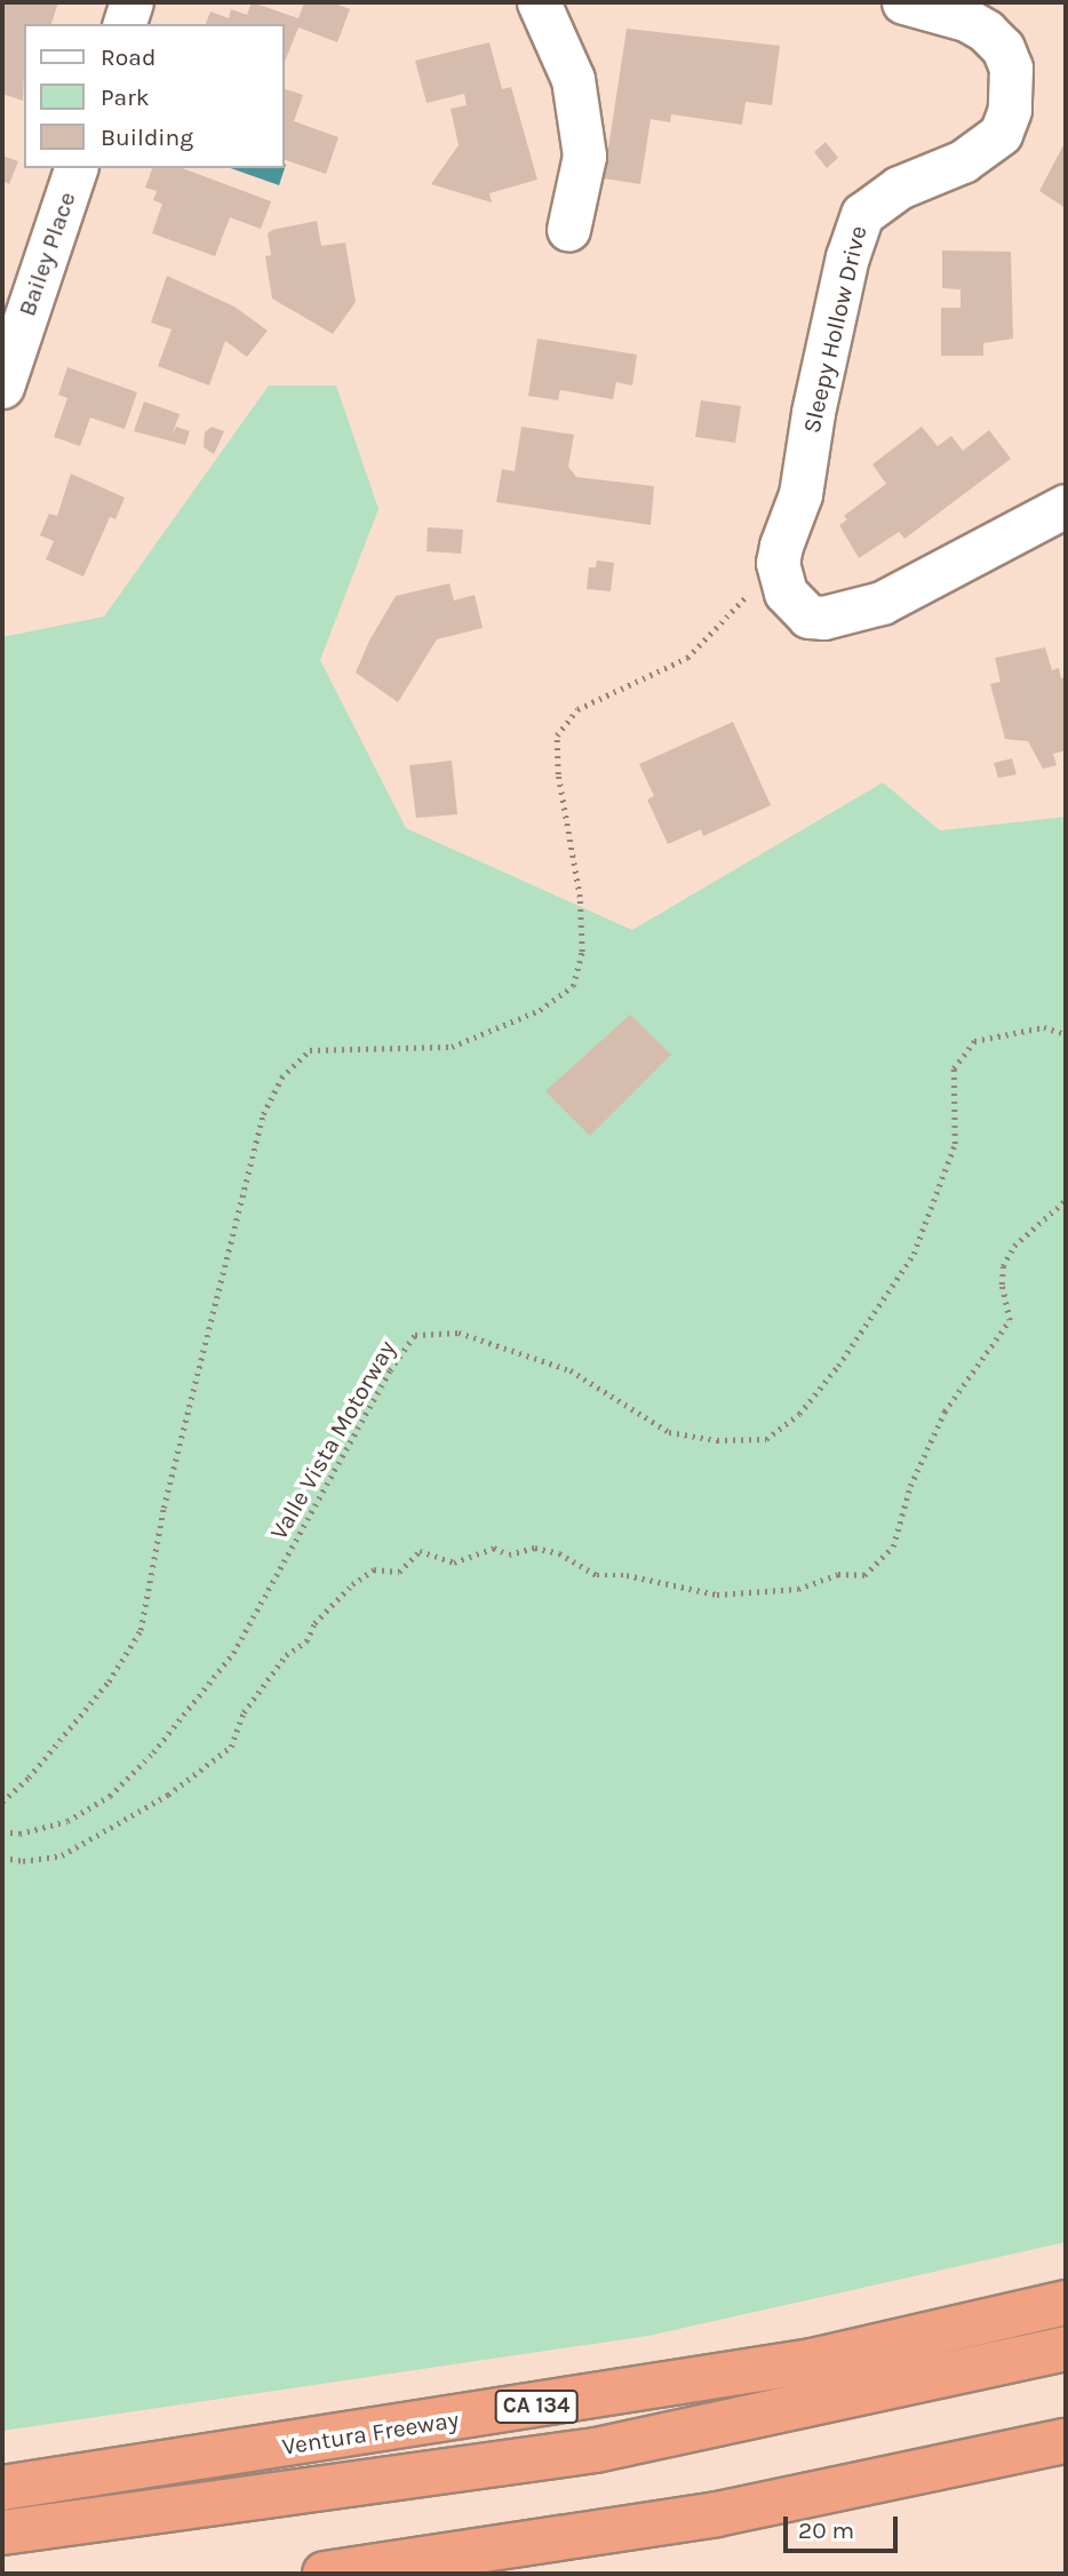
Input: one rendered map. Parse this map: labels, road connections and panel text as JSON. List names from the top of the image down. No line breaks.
{"streets":{"highway":["CA 134","Ventura Freeway"],"street":["Bailey Place","Sleepy Hollow Drive"],"path":["Valle Vista Motorway"]},"legend":["Road","Park","Building"],"scale_bar":"20 m"}
